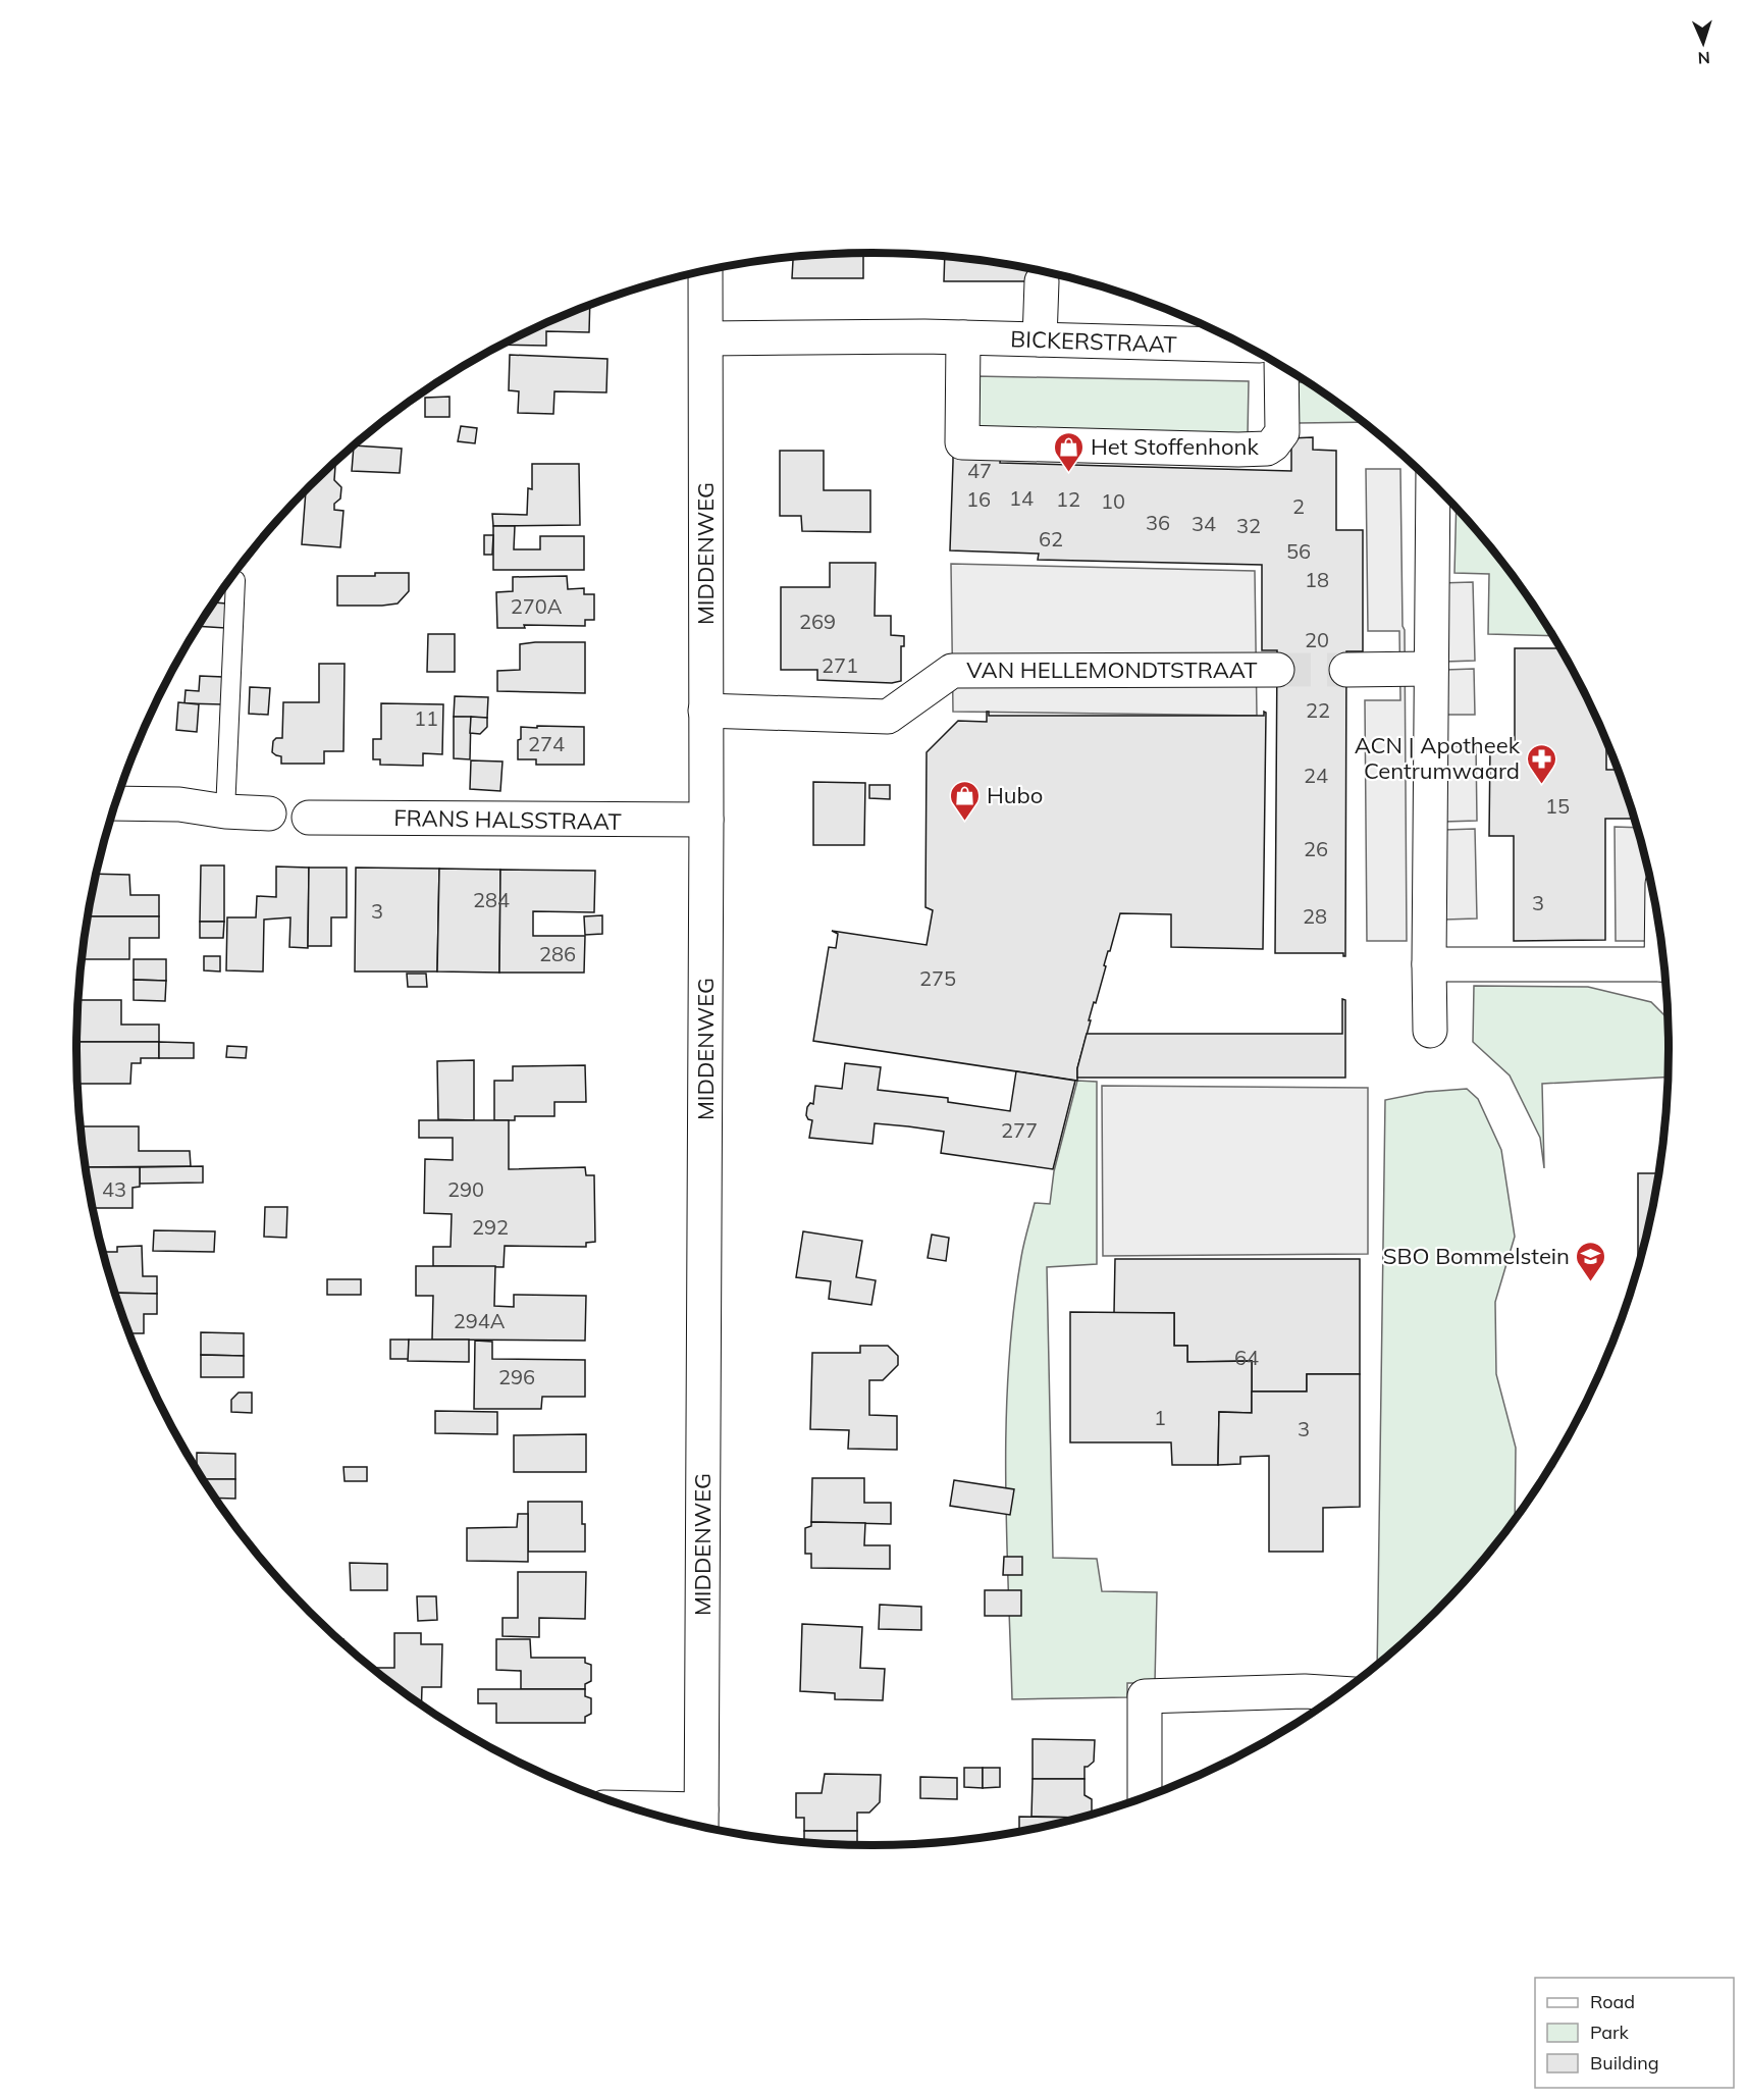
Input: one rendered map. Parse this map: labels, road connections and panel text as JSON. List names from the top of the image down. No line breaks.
{"streets":{"street":["BICKERSTRAAT","MIDDENWEG","VAN HELLEMONDTSTRAAT","FRANS HALSSTRAAT"]},"crossings":[["BICKERSTRAAT","MIDDENWEG"],["MIDDENWEG","VAN HELLEMONDTSTRAAT"],["MIDDENWEG","FRANS HALSSTRAAT"]],"places":{"shop":["Het Stoffenhonk","Hubo"],"pharmacy":["ACN | Apotheek Centrumwaard"],"school or university":["SBO Bommelstein"]},"house_numbers":["47","14","16","12","10","2","36","34","32","62","56","18","270A","269","20","271","22","11","274","24","15","26","284","3","3","28","286","275","277","43","290","292","294A","64","296","1","3"],"legend":["Road","Park","Building"],"north":"bottom"}
